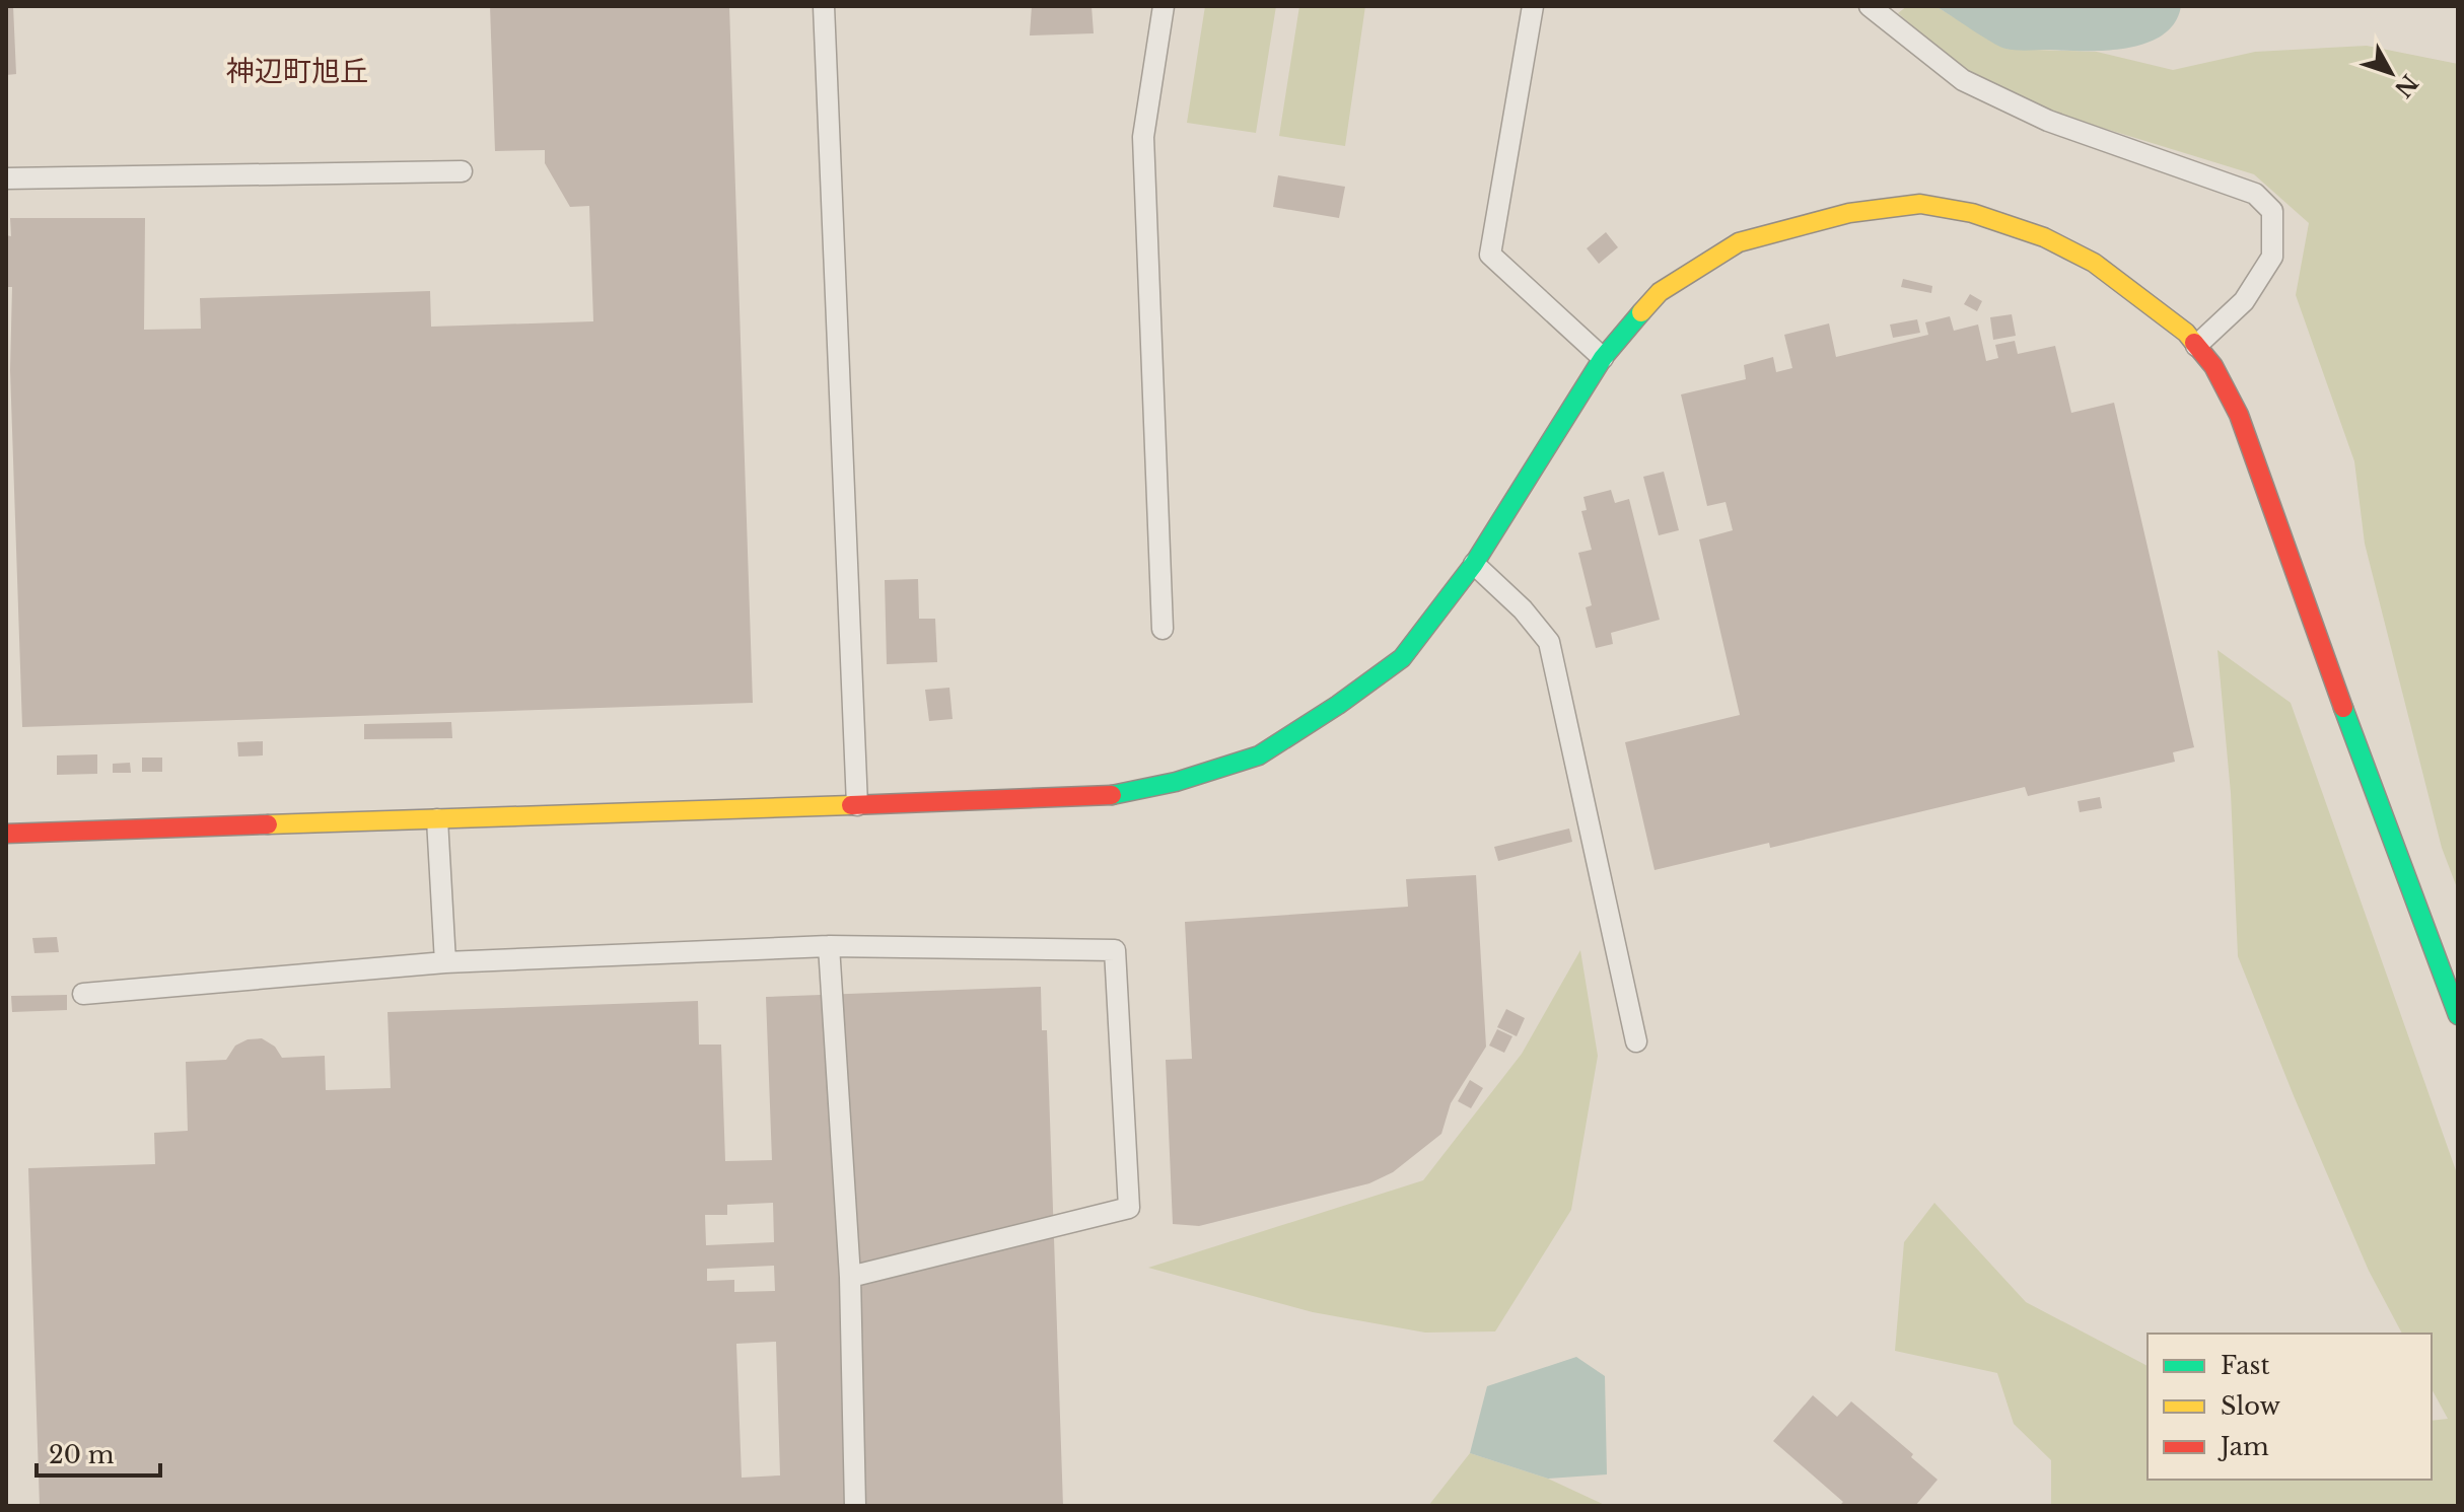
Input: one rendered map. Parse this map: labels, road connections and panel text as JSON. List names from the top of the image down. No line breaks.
{"districts":["神辺町旭丘"],"legend":["Fast","Slow","Jam"],"scale_bar":"20 m","north":"bottom right"}
